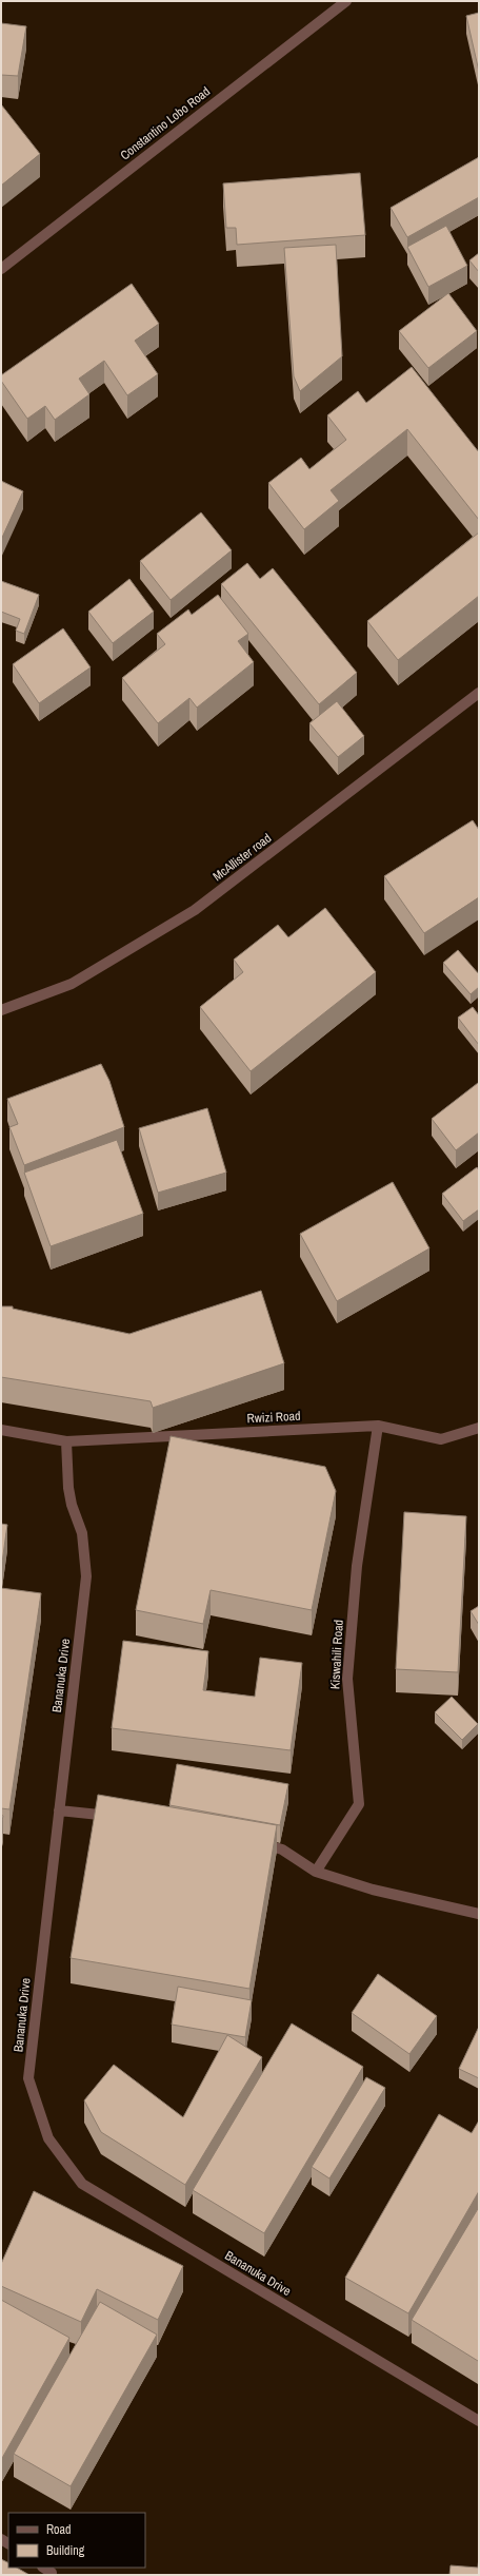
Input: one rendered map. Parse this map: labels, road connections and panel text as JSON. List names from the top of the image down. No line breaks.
{"streets":{"street":["Constantino Lobo Road","McAllister road","Rwizi Road","Kiswahili Road","Bananuka Drive"]},"crossings":[["Rwizi Road","Kiswahili Road"],["Rwizi Road","Bananuka Drive"]],"legend":["Road","Building"]}
